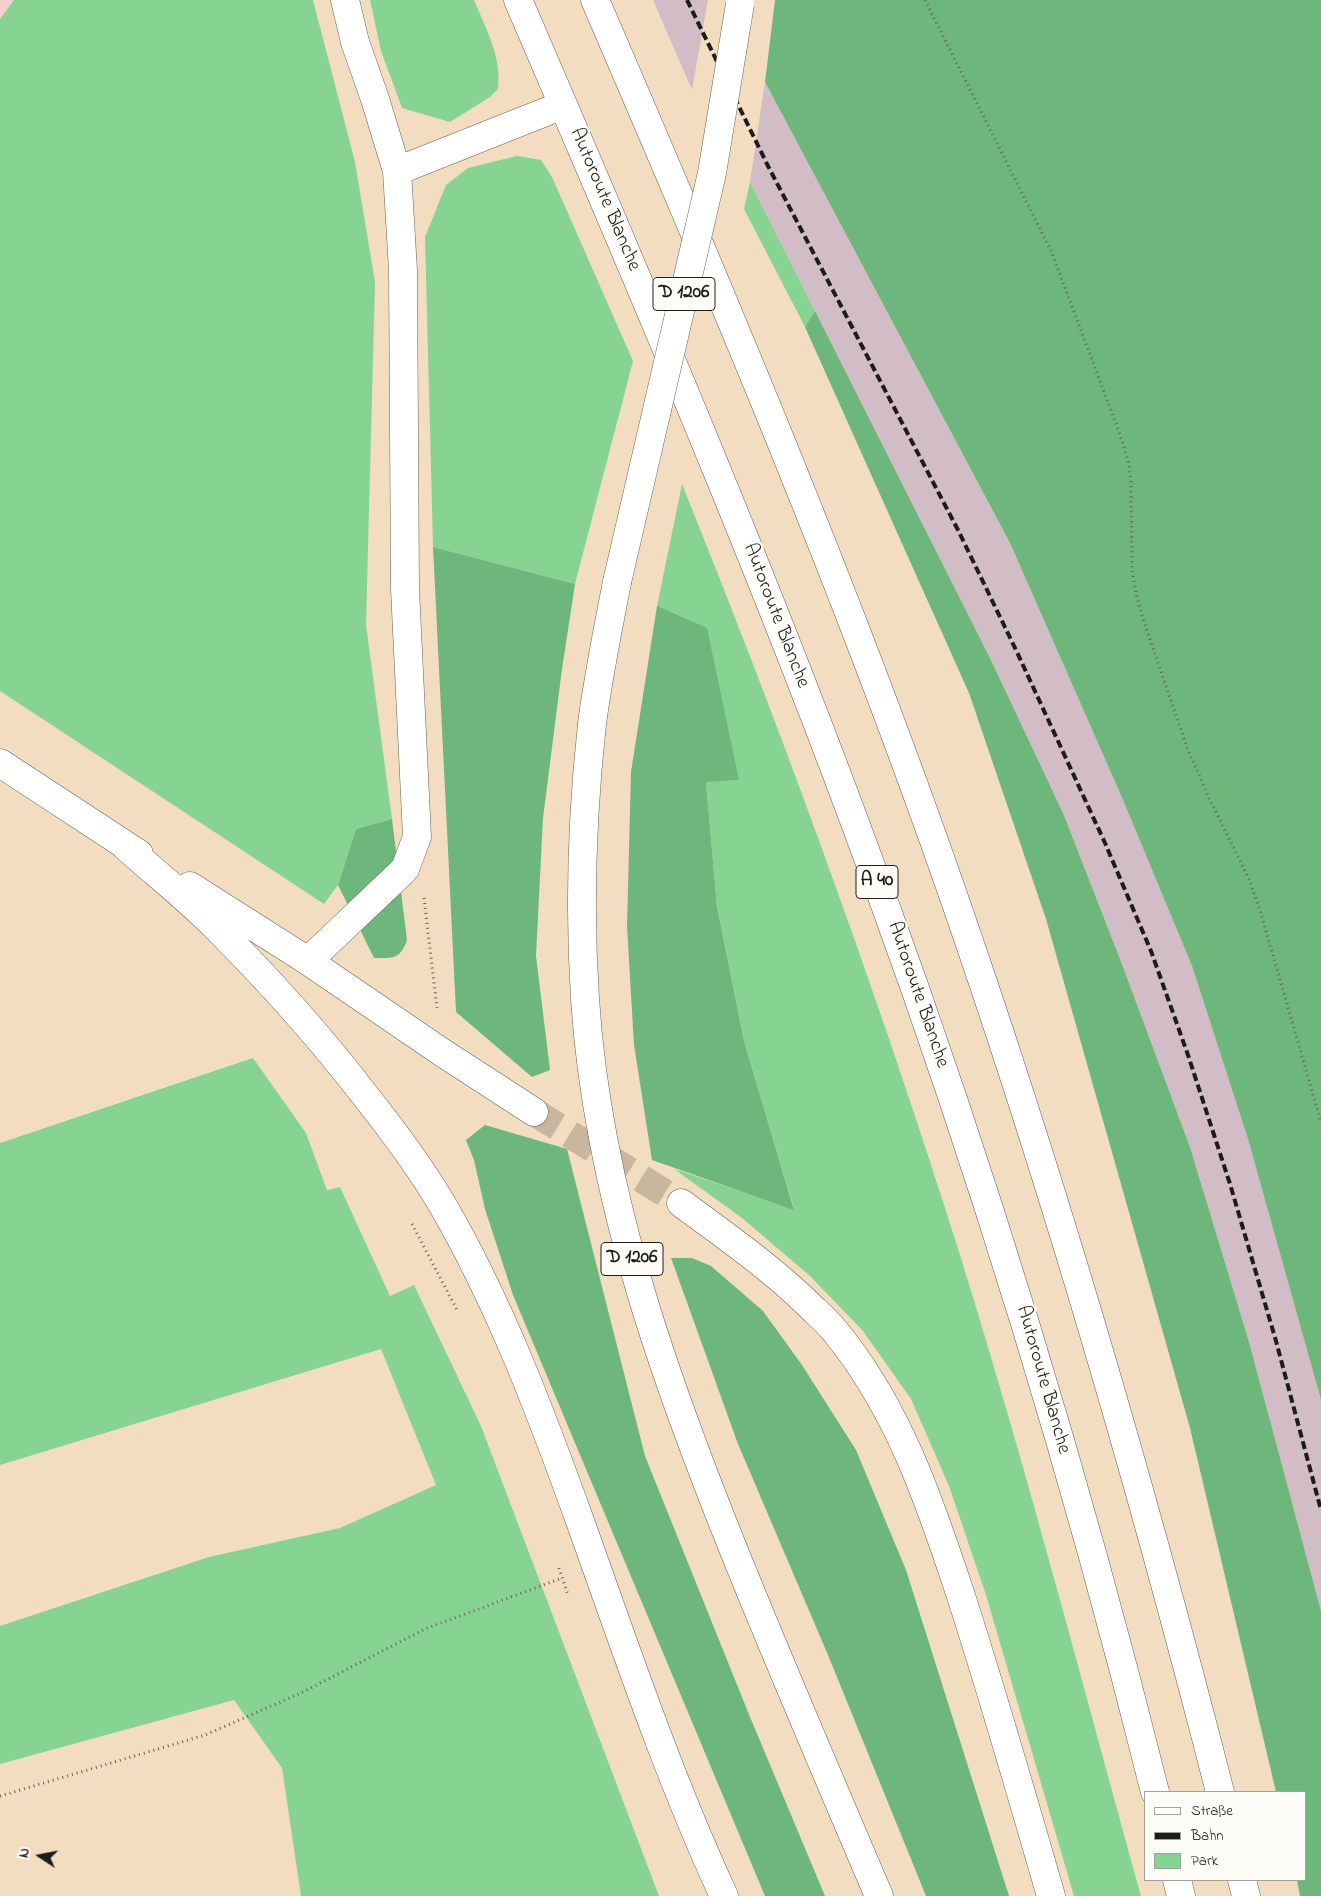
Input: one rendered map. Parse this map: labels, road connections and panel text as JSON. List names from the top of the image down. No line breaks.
{"streets":{"main road":["Autoroute Blanche","D 1206","A 40"]},"legend":["Straße","Bahn","Park"],"north":"left"}
